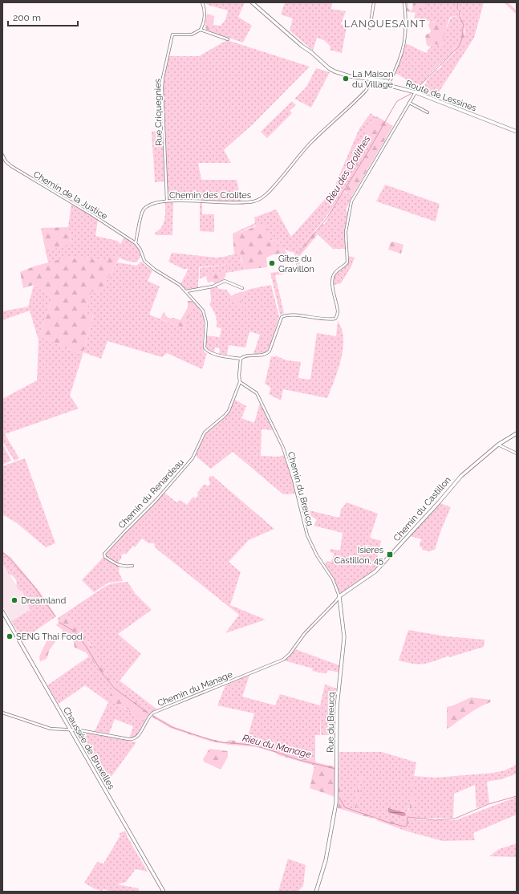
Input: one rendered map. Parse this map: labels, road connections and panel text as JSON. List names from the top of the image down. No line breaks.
{"streets":{"main road":["Route de Lessines","Chemin du Castillon","Rue du Breucq","Chaussée de Bruxelles"],"street":["Rue Criquegnies","Chemin de la Justice","Chemin des Crolites","Chemin du Breucq","Chemin du Renardeau","Chemin du Manage"]},"crossings":[["Route de Lessines","Chemin des Crolites"],["Rue Criquegnies","Chemin des Crolites"],["Chemin de la Justice","Chemin des Crolites"],["Chemin du Breucq","Chemin du Renardeau"],["Chemin du Breucq","Rue du Breucq"],["Chemin du Castillon","Chemin du Manage"],["Chemin du Castillon","Rue du Breucq"],["Chemin du Manage","Rue du Breucq"],["Chemin du Manage","Chaussée de Bruxelles"]],"districts":["LANQUESAINT"],"water":["Rieu des Crolithes","Rieu du Manage"],"places":{"other":["La Maison du Village","Gîtes du Gravillon","Dreamland","SENG Thai Food"],"transit":["Isières Castillon, 45"]},"scale_bar":"200 m"}
